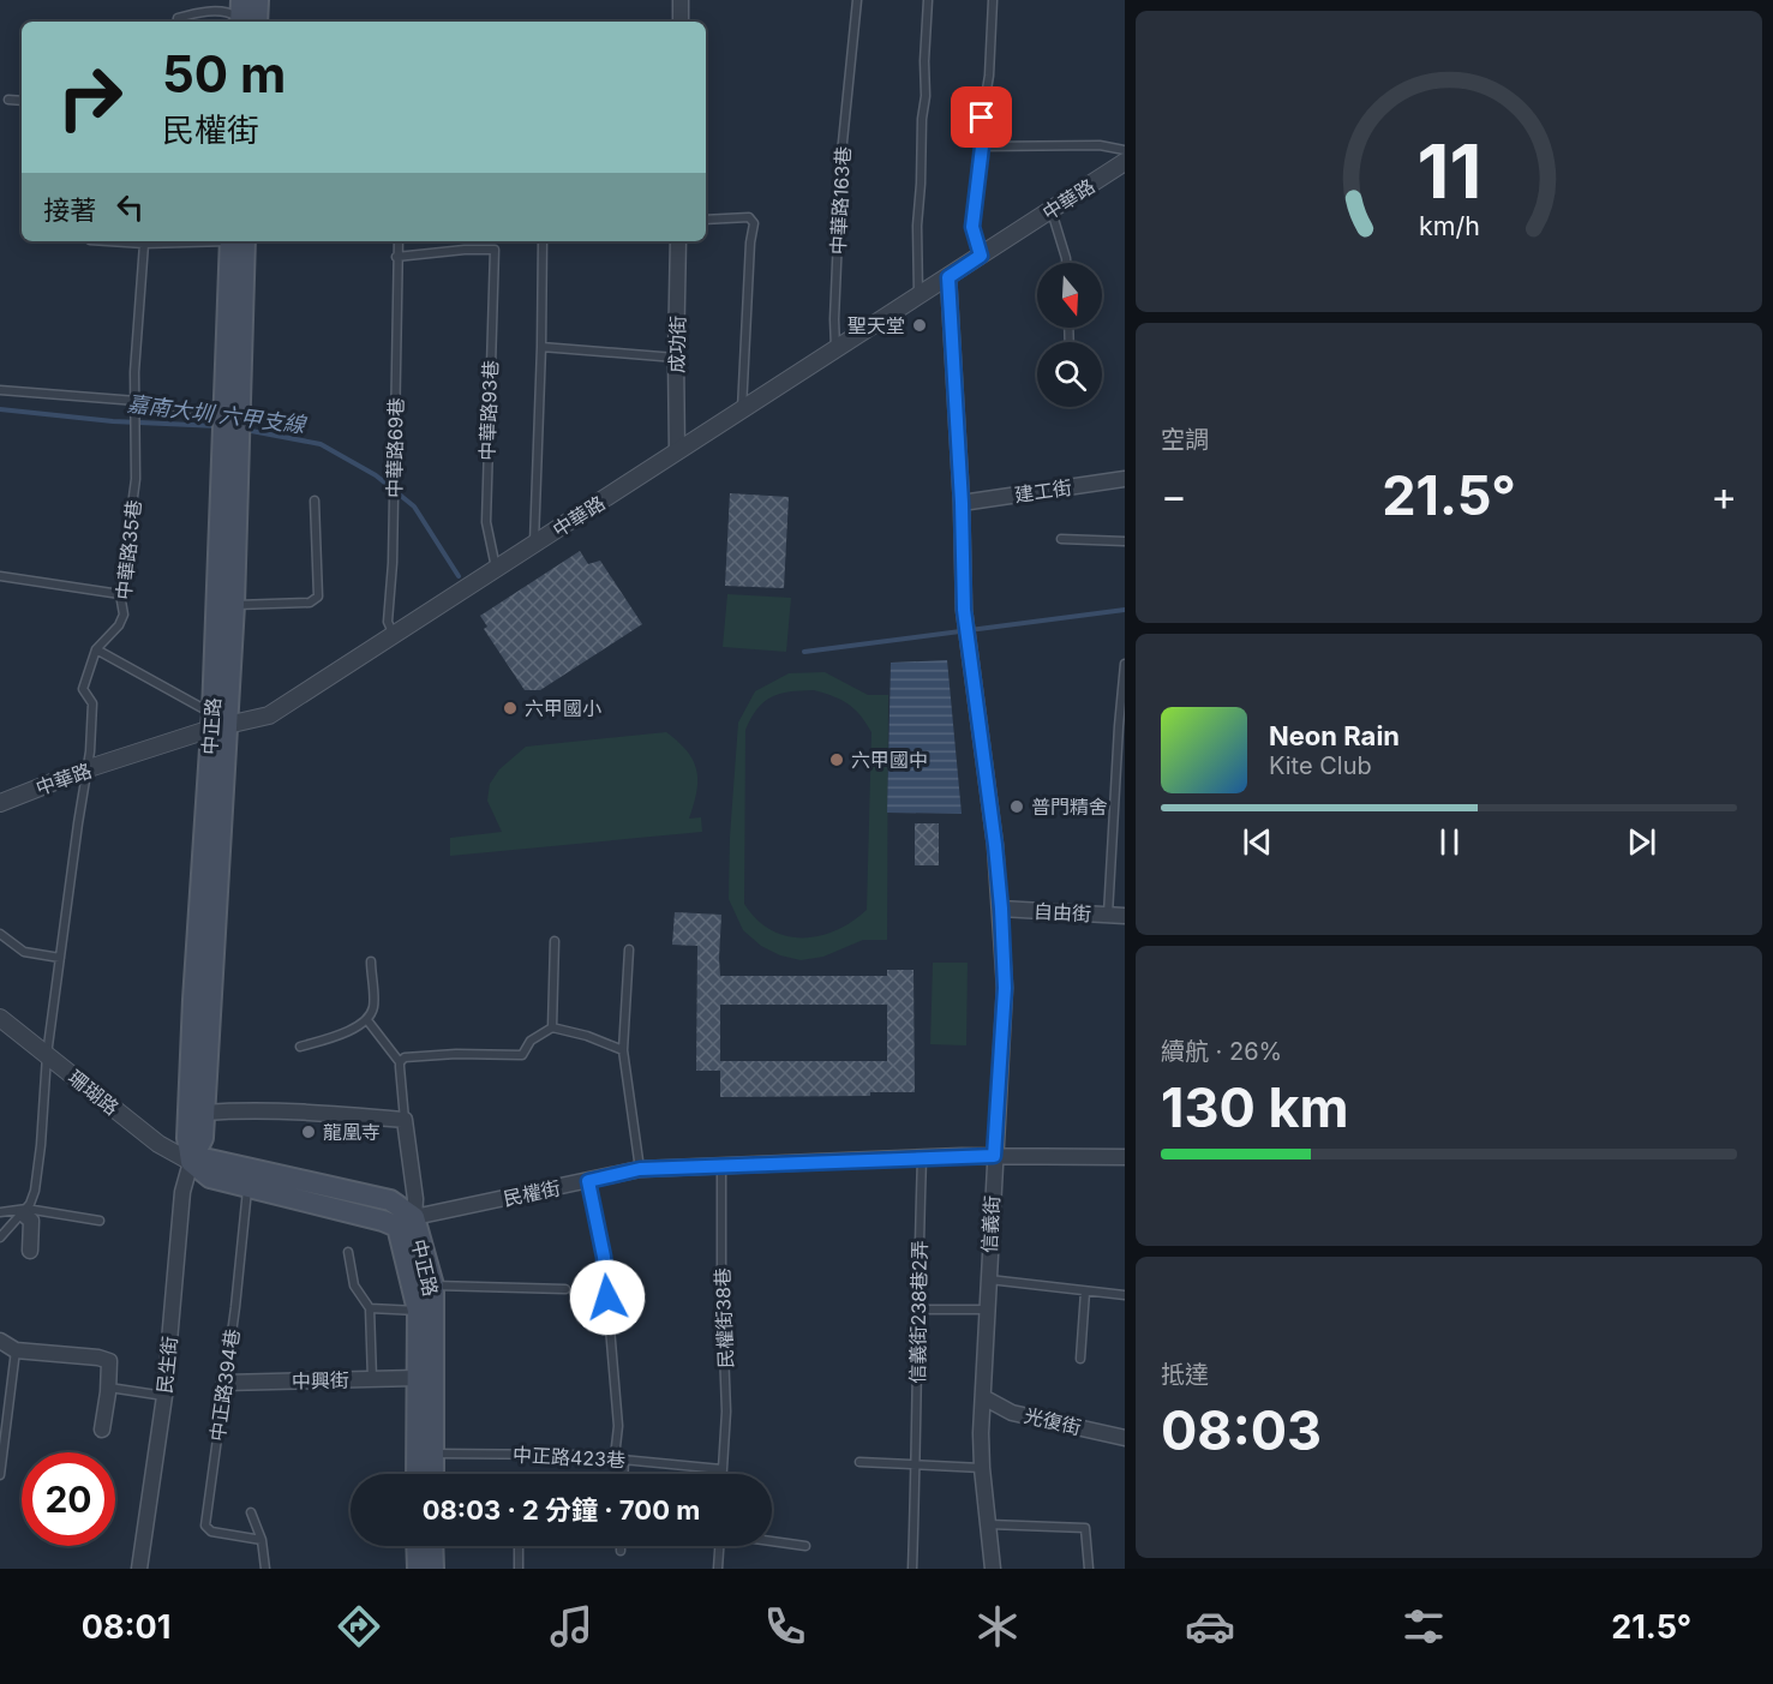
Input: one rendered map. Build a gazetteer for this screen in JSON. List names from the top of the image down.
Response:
{
  "streets": {
    "main road": ["中正路", "民權街"],
    "street": [
      "中華路",
      "成功街",
      "建工街",
      "自由街",
      "珊瑚路",
      "信義街",
      "民生街",
      "中興街",
      "光復街"
    ],
    "lane": [
      "中華路163巷",
      "中華路93巷",
      "中華路69巷",
      "中華路35巷",
      "信義街238巷2弄",
      "民權街38巷",
      "中正路394巷",
      "中正路423巷"
    ]
  },
  "crossings": [
    ["中華路", "中華路163巷"],
    ["中華路", "成功街"],
    ["中華路", "中華路93巷"],
    ["中華路", "中華路69巷"],
    ["中華路", "中華路35巷"],
    ["中華路", "中正路"],
    ["中華路", "信義街"],
    ["中華路93巷", "中華路69巷"],
    ["建工街", "信義街"],
    ["中華路35巷", "珊瑚路"],
    ["中正路", "珊瑚路"],
    ["中正路", "民權街"],
    ["中正路", "民生街"],
    ["中正路", "中興街"],
    ["中正路", "中正路423巷"],
    ["自由街", "信義街"],
    ["珊瑚路", "民權街"],
    ["珊瑚路", "民生街"],
    ["民權街", "信義街"],
    ["民權街", "信義街238巷2弄"],
    ["民權街", "民權街38巷"],
    ["民權街", "民生街"],
    ["民權街", "中正路394巷"],
    ["信義街", "光復街"],
    ["民權街38巷", "中正路423巷"],
    ["中興街", "中正路394巷"]
  ],
  "water": ["嘉南大圳 六甲支線"],
  "places": [
    "聖天堂",
    "六甲國小",
    "六甲國中",
    "普門精舍",
    "龍凰寺"
  ],
  "north": "bottom",
  "page": {
    "turn": ["50 m", "民權街"],
    "then": "接著",
    "tile": [
      "空調",
      ["續航 · 26%", "130 km"],
      ["抵達", "08:03"]
    ],
    "heat": ["−", "21.5°", "+"],
    "song": ["Neon Rain", "Kite Club"],
    "limit": "20",
    "trip": "08:03 · 2 分鐘 · 700 m",
    "tabs": ["08:01", "21.5°"],
    "gauge": ["11", "km/h"]
  }
}
